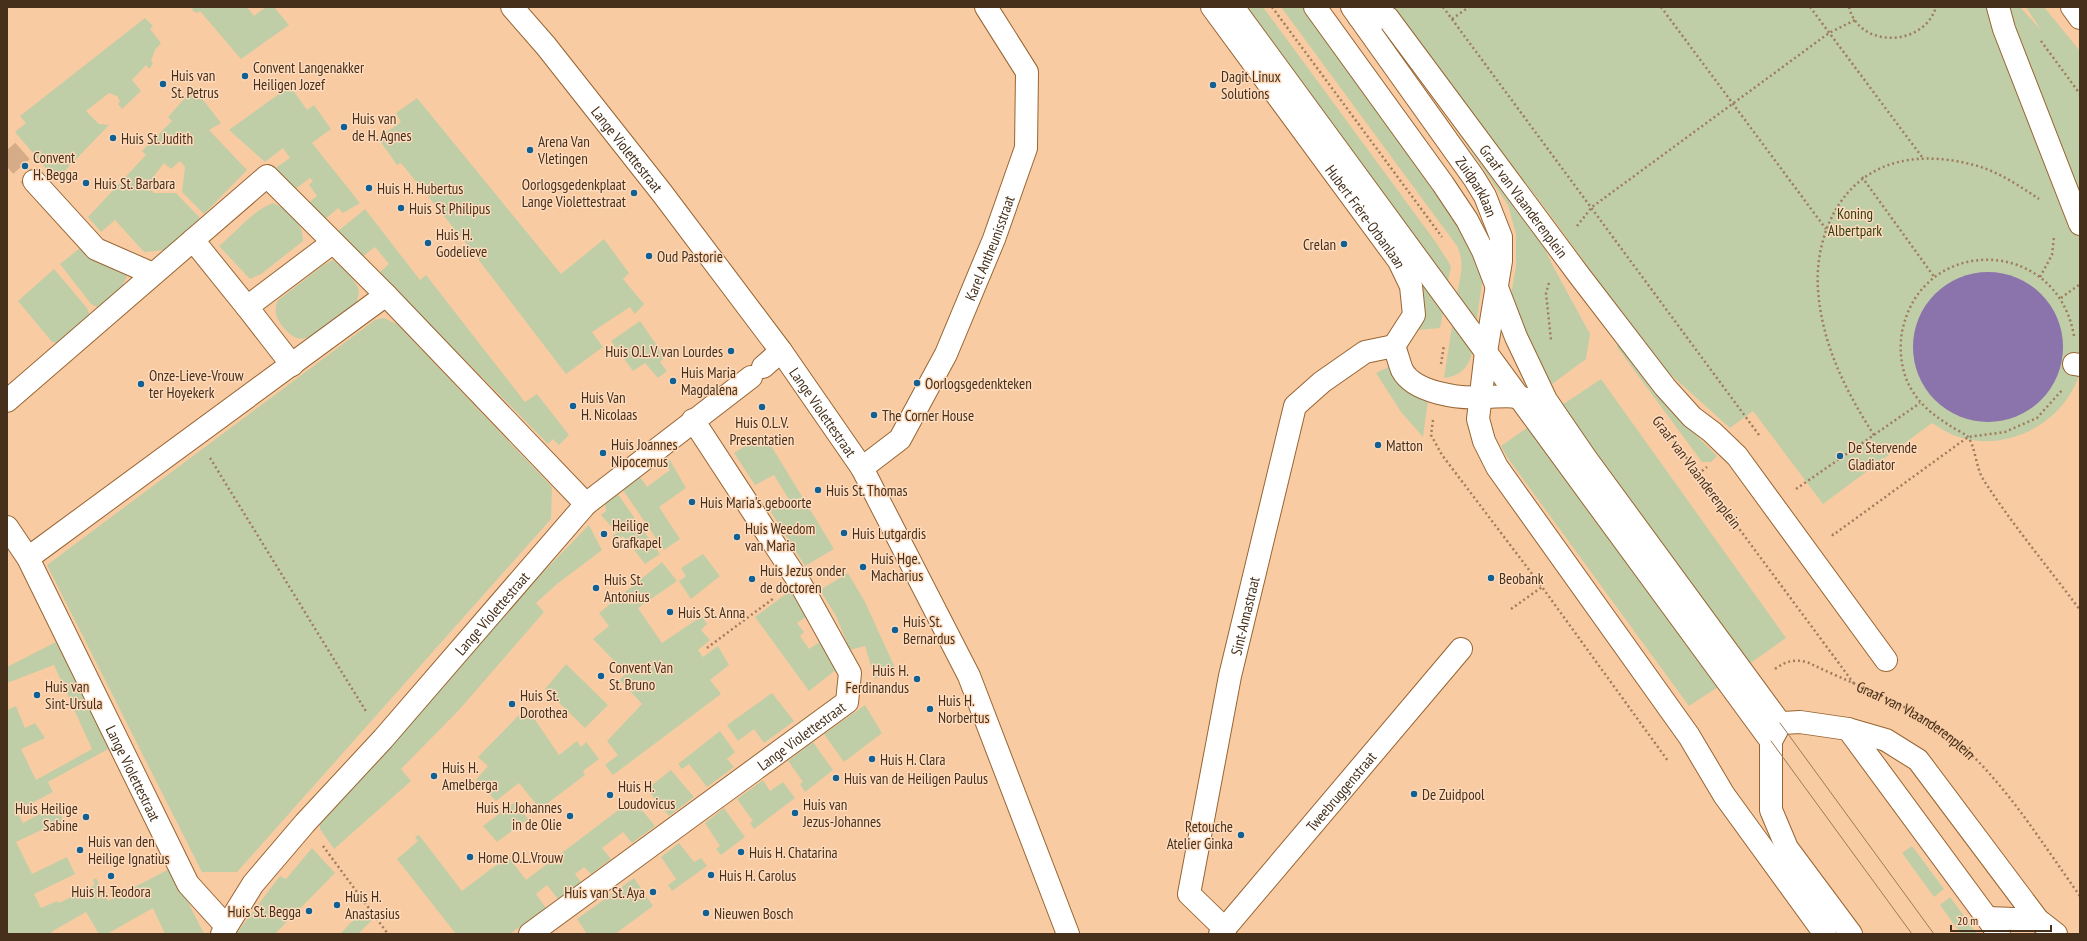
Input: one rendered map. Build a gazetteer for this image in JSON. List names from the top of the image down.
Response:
{
  "streets": {
    "street": [
      "Lange Violettestraat",
      "Zuidparklaan",
      "Graaf van Vlaanderenplein",
      "Hubert Frère-Orbanlaan",
      "Karel Antheunisstraat",
      "Sint-Annastraat",
      "Tweebruggenstraat"
    ]
  },
  "crossings": [
    ["Lange Violettestraat", "Karel Antheunisstraat"],
    ["Zuidparklaan", "Graaf van Vlaanderenplein"],
    ["Hubert Frère-Orbanlaan", "Sint-Annastraat"],
    ["Sint-Annastraat", "Tweebruggenstraat"]
  ],
  "parks": ["Koning Albertpark"],
  "places": [
    "Convent Langenakker Heiligen Jozef",
    "Huis van St. Petrus",
    "Dagit Linux Solutions",
    "Huis van de H. Agnes",
    "Huis St. Judith",
    "Arena Van Vletingen",
    "Convent H. Begga",
    "Huis St. Barbara",
    "Huis H. Hubertus",
    "Oorlogsgedenkplaat Lange Violettestraat",
    "Huis St Philipus",
    "Huis H. Godelieve",
    "Crelan",
    "Oud Pastorie",
    "Huis O.L.V. van Lourdes",
    "Huis Maria Magdalena",
    "Oorlogsgedenkteken",
    "Onze-Lieve-Vrouw ter Hoyekerk",
    "Huis Van H. Nicolaas",
    "Huis O.L.V. Presentatien",
    "The Corner House",
    "Matton",
    "Huis Joannes Nipocemus",
    "De Stervende Gladiator",
    "Huis St. Thomas",
    "Huis Maria's geboorte",
    "Huis Lutgardis",
    "Heilige Grafkapel",
    "Huis Weedom van Maria",
    "Huis Hge. Macharius",
    "Beobank",
    "Huis Jezus onder de doctoren",
    "Huis St. Antonius",
    "Huis St. Anna",
    "Huis St. Bernardus",
    "Convent Van St. Bruno",
    "Huis H. Ferdinandus",
    "Huis van Sint-Ursula",
    "Huis St. Dorothea",
    "Huis H. Norbertus",
    "Huis H. Clara",
    "Huis H. Amelberga",
    "Huis van de Heiligen Paulus",
    "De Zuidpool",
    "Huis H. Loudovicus",
    "Huis van Jezus-Johannes",
    "Huis H. Johannes in de Olie",
    "Huis Heilige Sabine",
    "Retouche Atelier Ginka",
    "Huis van den Heilige Ignatius",
    "Huis H. Chatarina",
    "Home O.L.Vrouw",
    "Huis H. Carolus",
    "Huis H. Teodora",
    "Huis van St. Aya",
    "Huis H. Anastasius",
    "Huis St. Begga",
    "Nieuwen Bosch"
  ],
  "scale_bar": "20 m"
}
